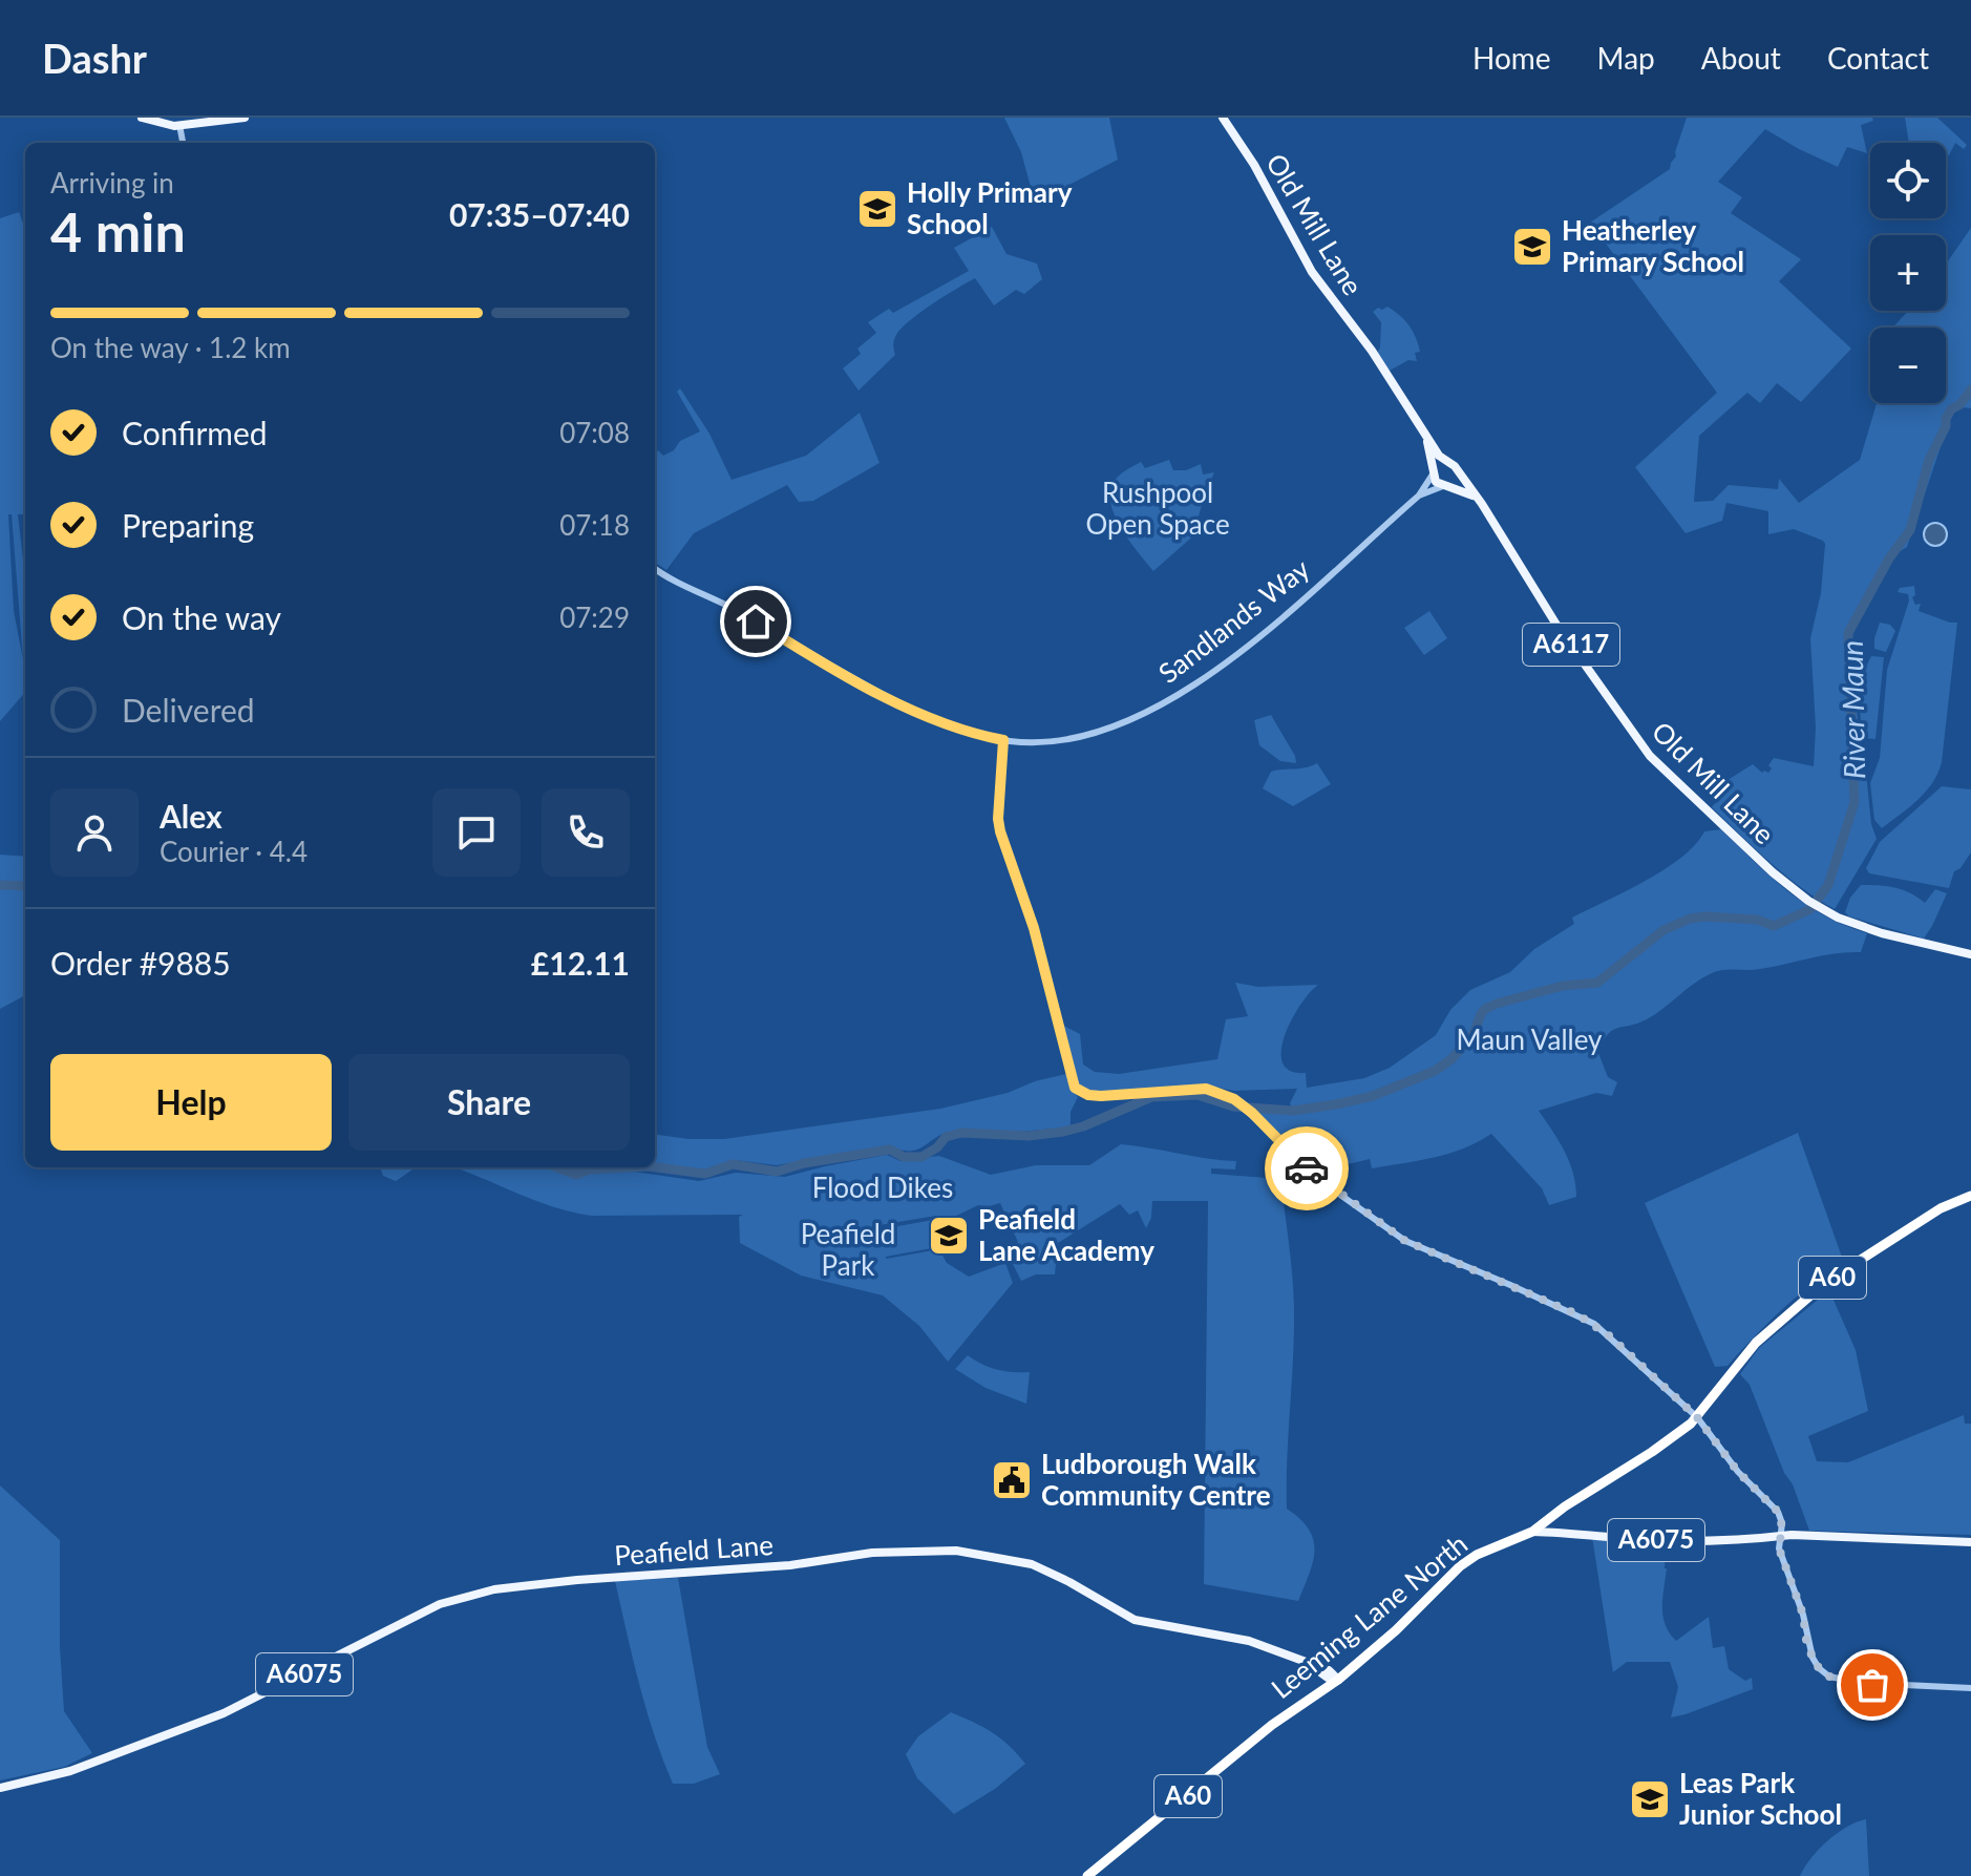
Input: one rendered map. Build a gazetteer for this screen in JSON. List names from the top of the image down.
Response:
{
  "streets": {
    "highway": ["A60", "Leeming Lane North"],
    "main road": [
      "Old Mill Lane",
      "A6117",
      "A6075",
      "Peafield Lane"
    ],
    "street": ["Sandlands Way"]
  },
  "crossings": [
    ["A60", "A6075"],
    ["A60", "Leeming Lane North"],
    ["A6075", "Leeming Lane North"],
    ["Peafield Lane", "Leeming Lane North"]
  ],
  "water": ["River Maun"],
  "parks": [
    "Rushpool Open Space",
    "Maun Valley",
    "Flood Dikes",
    "Peafield Park"
  ],
  "places": {
    "school or university": [
      "Holly Primary School",
      "Heatherley Primary School",
      "Peafield Lane Academy",
      "Leas Park Junior School"
    ],
    "public building": ["Ludborough Walk Community Centre"]
  },
  "page": {
    "header": "Dashr",
    "nav": [
      "Home",
      "Map",
      "About",
      "Contact"
    ],
    "map_buttons": ["+", "−"],
    "heading": ["4 min", "Arriving in", "07:35–07:40"],
    "panel": [
      "Alex",
      "Courier · 4.4",
      "Order #9885",
      "£12.11"
    ],
    "bar": "On the way · 1.2 km",
    "list": [
      ["Confirmed", "07:08"],
      ["Preparing", "07:18"],
      ["On the way", "07:29"],
      "Delivered"
    ],
    "buttons": ["Help", "Share"]
  }
}
